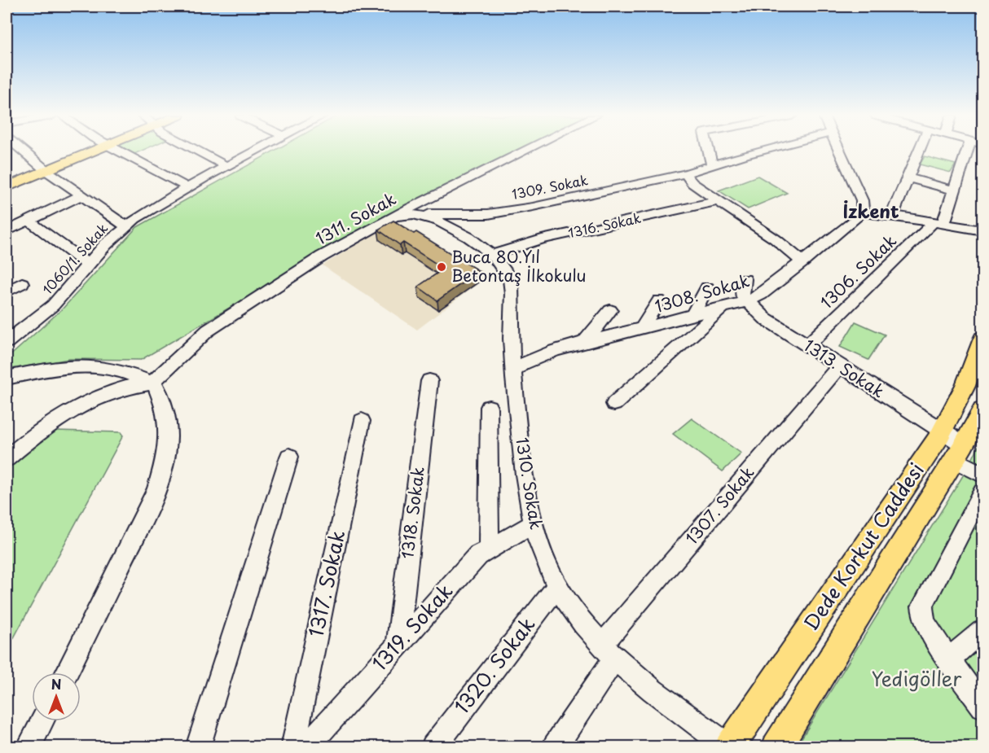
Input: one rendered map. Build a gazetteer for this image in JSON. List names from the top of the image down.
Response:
{
  "streets": {
    "main road": ["Dede Korkut Caddesi"],
    "street": [
      "1309. Sokak",
      "1311. Sokak",
      "1316. Sokak",
      "1060/1. Sokak",
      "1306. Sokak",
      "1308. Sokak",
      "1313. Sokak",
      "1310. Sokak",
      "1307. Sokak",
      "1318. Sokak",
      "1317. Sokak",
      "1319. Sokak",
      "1320. Sokak"
    ]
  },
  "crossings": [
    ["1309. Sokak", "1310. Sokak"],
    ["1311. Sokak", "1310. Sokak"],
    ["1316. Sokak", "1310. Sokak"],
    ["1306. Sokak", "1313. Sokak"],
    ["1308. Sokak", "1313. Sokak"],
    ["1308. Sokak", "1310. Sokak"],
    ["1313. Sokak", "1307. Sokak"],
    ["1313. Sokak", "Dede Korkut Caddesi"],
    ["1310. Sokak", "1307. Sokak"],
    ["1310. Sokak", "Dede Korkut Caddesi"],
    ["1310. Sokak", "1319. Sokak"],
    ["1310. Sokak", "1320. Sokak"],
    ["1318. Sokak", "1319. Sokak"]
  ],
  "districts": ["İzkent"],
  "parks": ["Yedigöller"],
  "places": ["Buca 80.Yıl Betontaş İlkokulu"],
  "north": "top"
}
